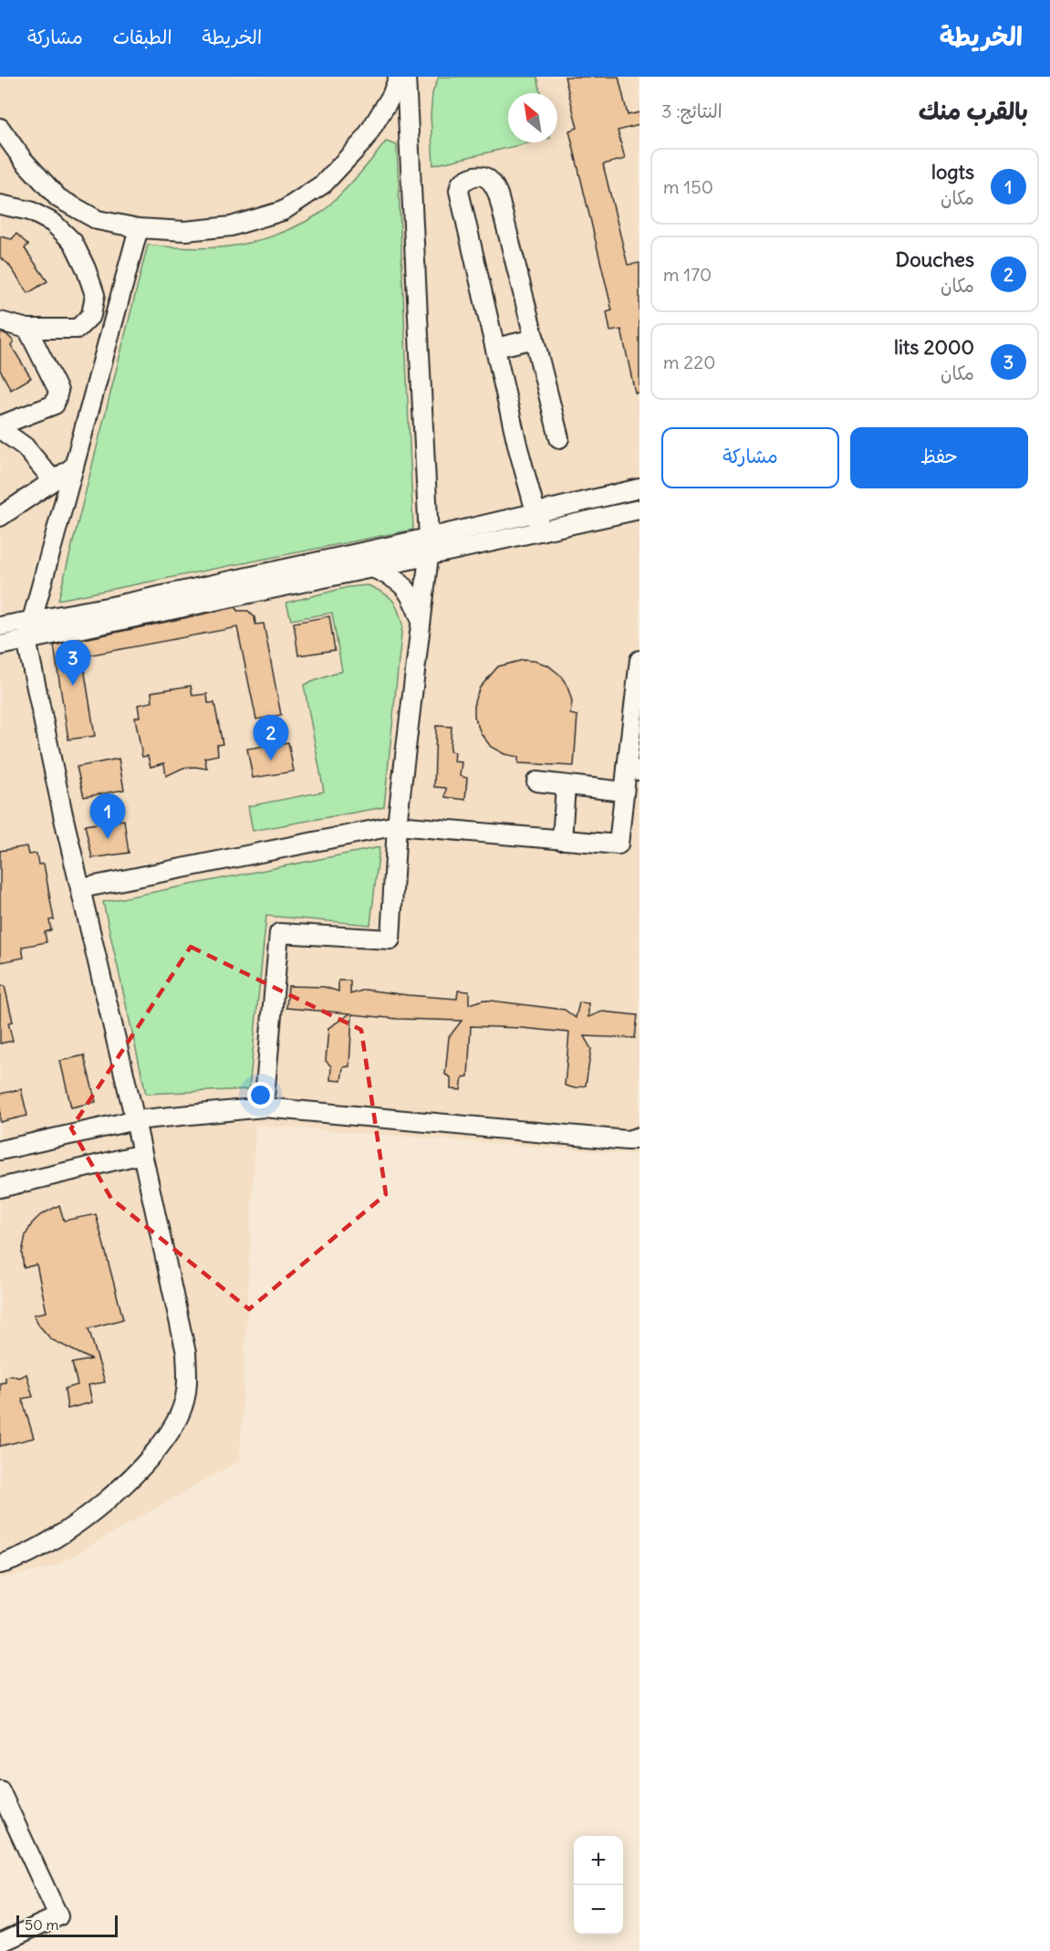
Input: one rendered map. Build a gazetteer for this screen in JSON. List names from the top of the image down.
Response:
{
  "scale_bar": "50 m",
  "north": "top left",
  "page": {
    "header": "الخريطة",
    "nav": ["الخريطة", "الطبقات", "مشاركة"],
    "heading": ["بالقرب منك", "النتائج: 3"],
    "list": [
      {
        "mark": "1",
        "name": "logts",
        "note": "مكان",
        "value": "150 m"
      },
      {
        "mark": "2",
        "name": "Douches",
        "note": "مكان",
        "value": "170 m"
      },
      {
        "mark": "3",
        "name": "2000 lits",
        "note": "مكان",
        "value": "220 m"
      }
    ],
    "buttons": ["حفظ", "مشاركة"],
    "pins": ["3", "2", "1"],
    "map_buttons": ["+", "−"],
    "scale": "50 m"
  }
}
